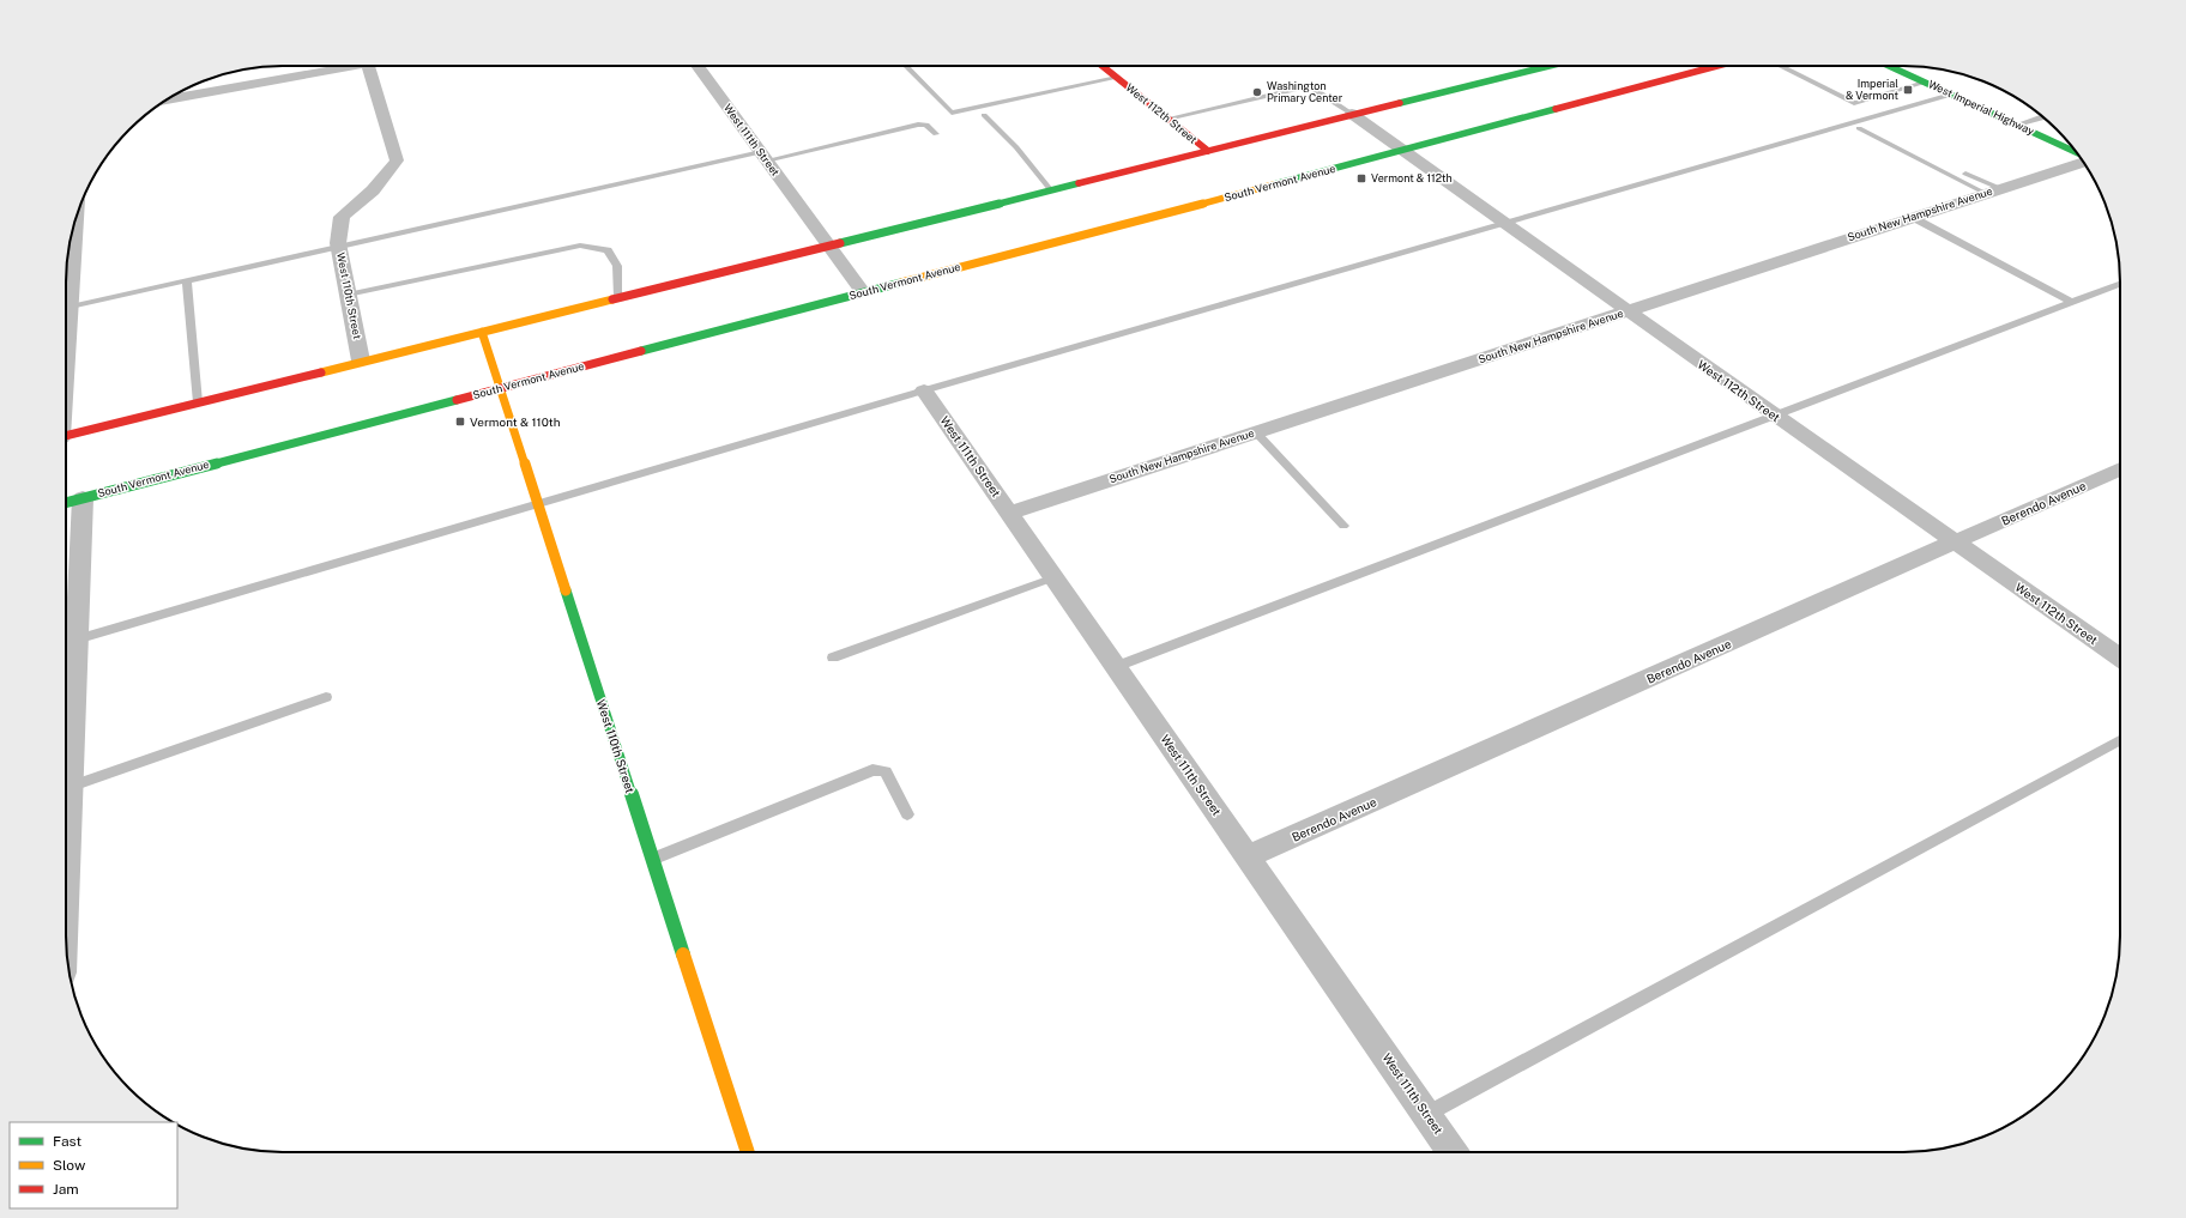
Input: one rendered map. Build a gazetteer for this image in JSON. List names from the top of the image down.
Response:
{
  "streets": {
    "main road": [
      "West Imperial Highway",
      "West 112th Street",
      "South Vermont Avenue",
      "West 110th Street"
    ],
    "street": ["West 111th Street", "South New Hampshire Avenue", "Berendo Avenue"]
  },
  "crossings": [
    ["West 112th Street", "South Vermont Avenue"],
    ["West 112th Street", "South New Hampshire Avenue"],
    ["West 112th Street", "Berendo Avenue"],
    ["West 111th Street", "South Vermont Avenue"],
    ["West 111th Street", "South New Hampshire Avenue"],
    ["West 111th Street", "Berendo Avenue"],
    ["South Vermont Avenue", "West 110th Street"]
  ],
  "places": {
    "transit": ["Imperial & Vermont", "Vermont & 112th", "Vermont & 110th"],
    "other": ["Washington Primary Center"]
  },
  "legend": ["Fast", "Slow", "Jam"]
}
